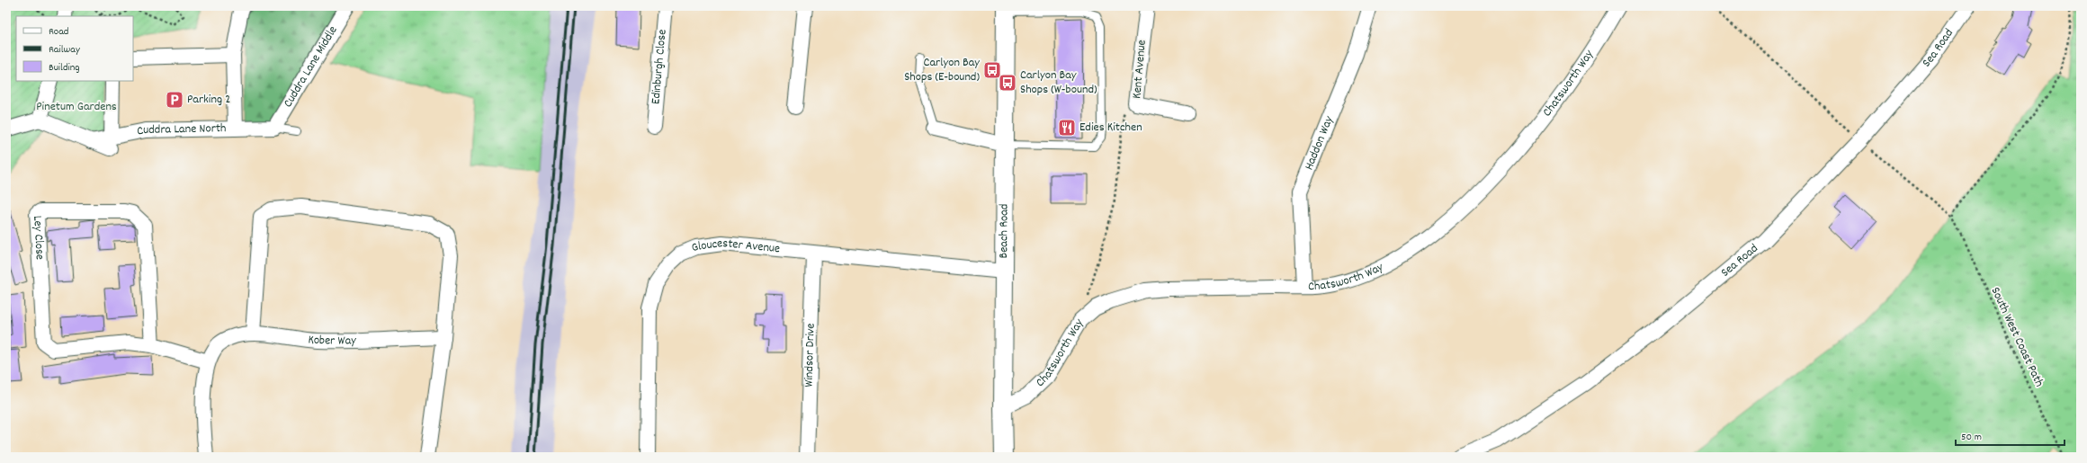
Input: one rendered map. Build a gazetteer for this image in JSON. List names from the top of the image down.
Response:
{
  "streets": {
    "street": [
      "Sea Road",
      "Edinburgh Close",
      "Cuddra Lane Middle",
      "Kent Avenue",
      "Chatsworth Way",
      "Cuddra Lane North",
      "Haddon Way",
      "Beach Road",
      "Ley Close",
      "Gloucester Avenue",
      "Kober Way",
      "Windsor Drive"
    ],
    "path": ["South West Coast Path"]
  },
  "crossings": [
    ["Cuddra Lane Middle", "Cuddra Lane North"],
    ["Chatsworth Way", "Haddon Way"],
    ["Chatsworth Way", "Beach Road"],
    ["Beach Road", "Gloucester Avenue"],
    ["Ley Close", "Kober Way"],
    ["Gloucester Avenue", "Windsor Drive"]
  ],
  "parks": ["Pinetum Gardens"],
  "places": {
    "bus stop": ["Carlyon Bay Shops (E-bound)", "Carlyon Bay Shops (W-bound)"],
    "parking": ["Parking 2"],
    "restaurant": ["Edies Kitchen"]
  },
  "legend": ["Road", "Railway", "Building"],
  "scale_bar": "50 m"
}
